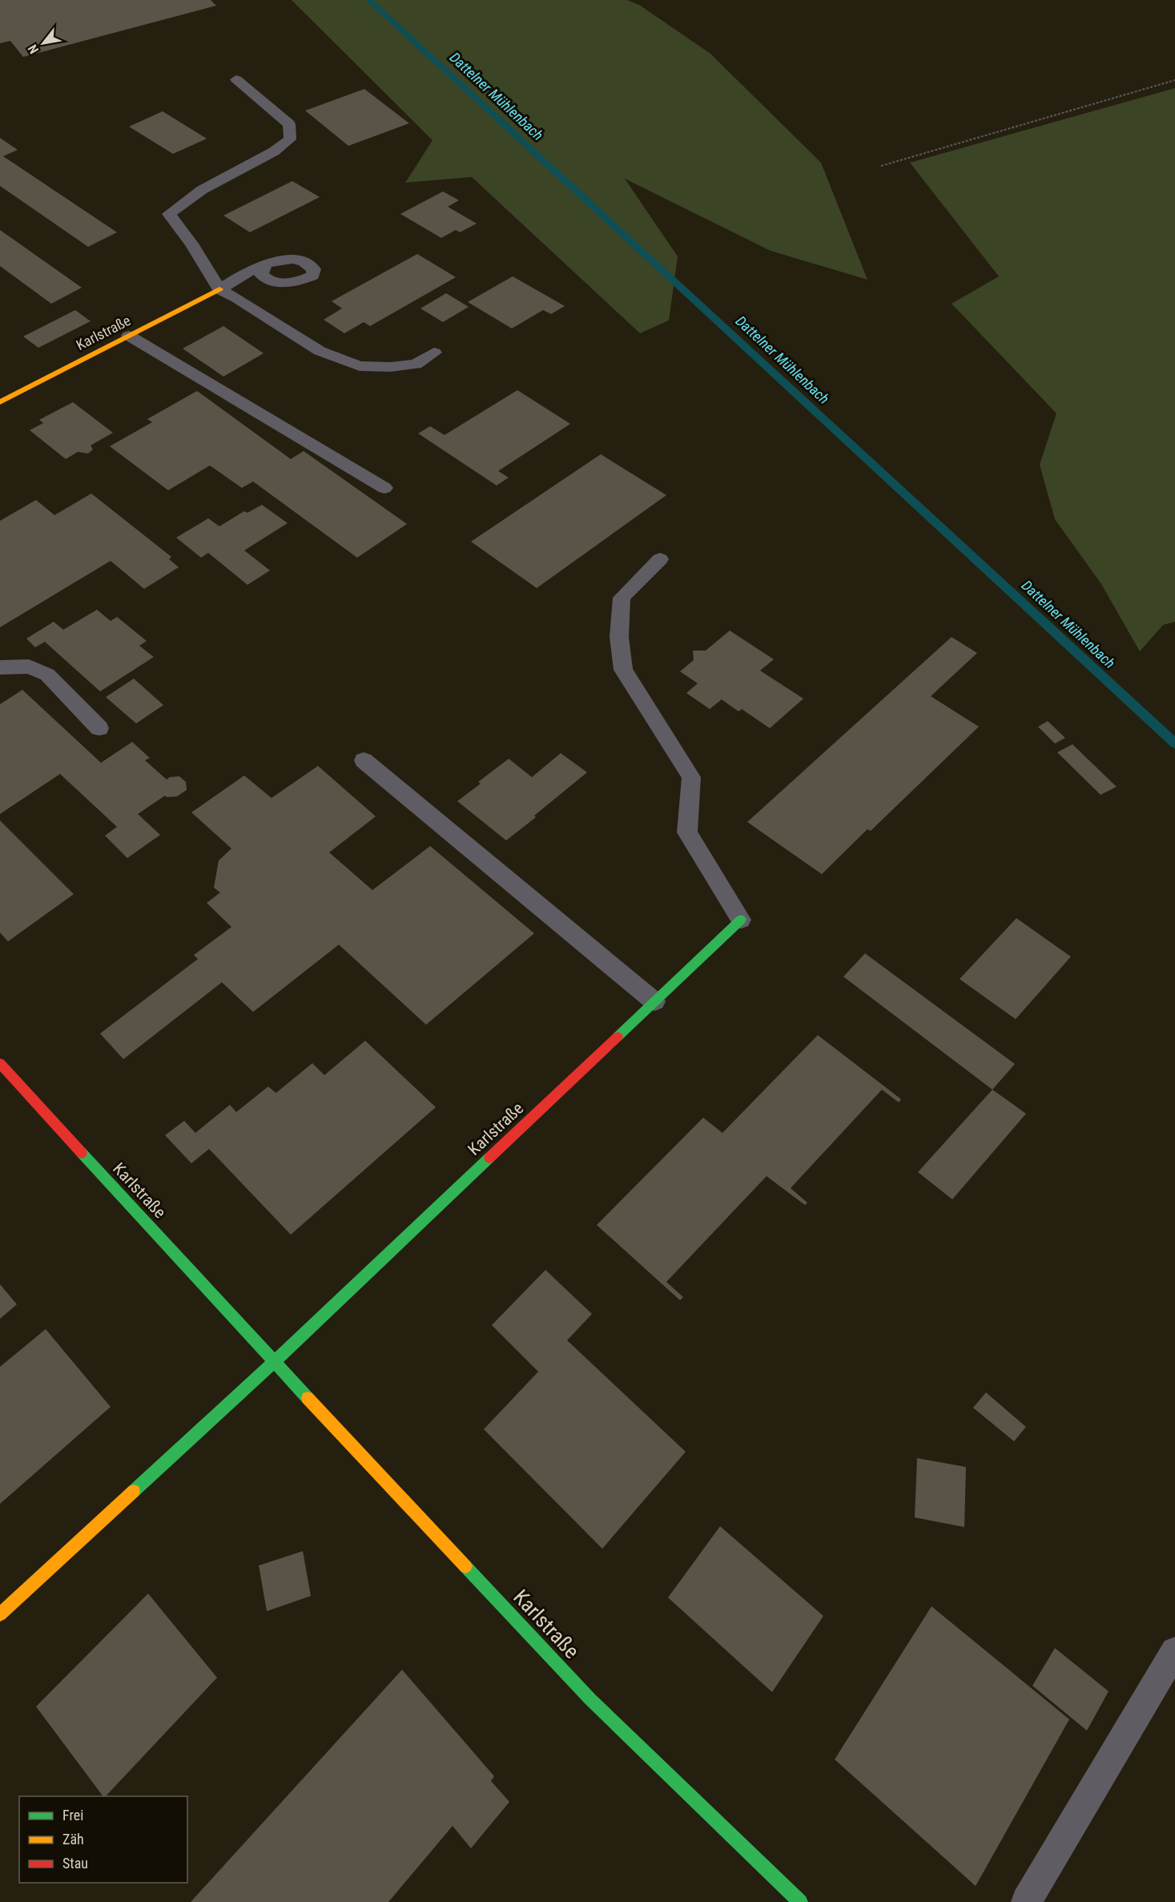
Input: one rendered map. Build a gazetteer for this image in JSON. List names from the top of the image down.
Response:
{
  "streets": {
    "street": ["Karlstraße"]
  },
  "water": ["Dattelner Mühlenbach"],
  "legend": ["Frei", "Zäh", "Stau"],
  "north": "bottom left"
}
